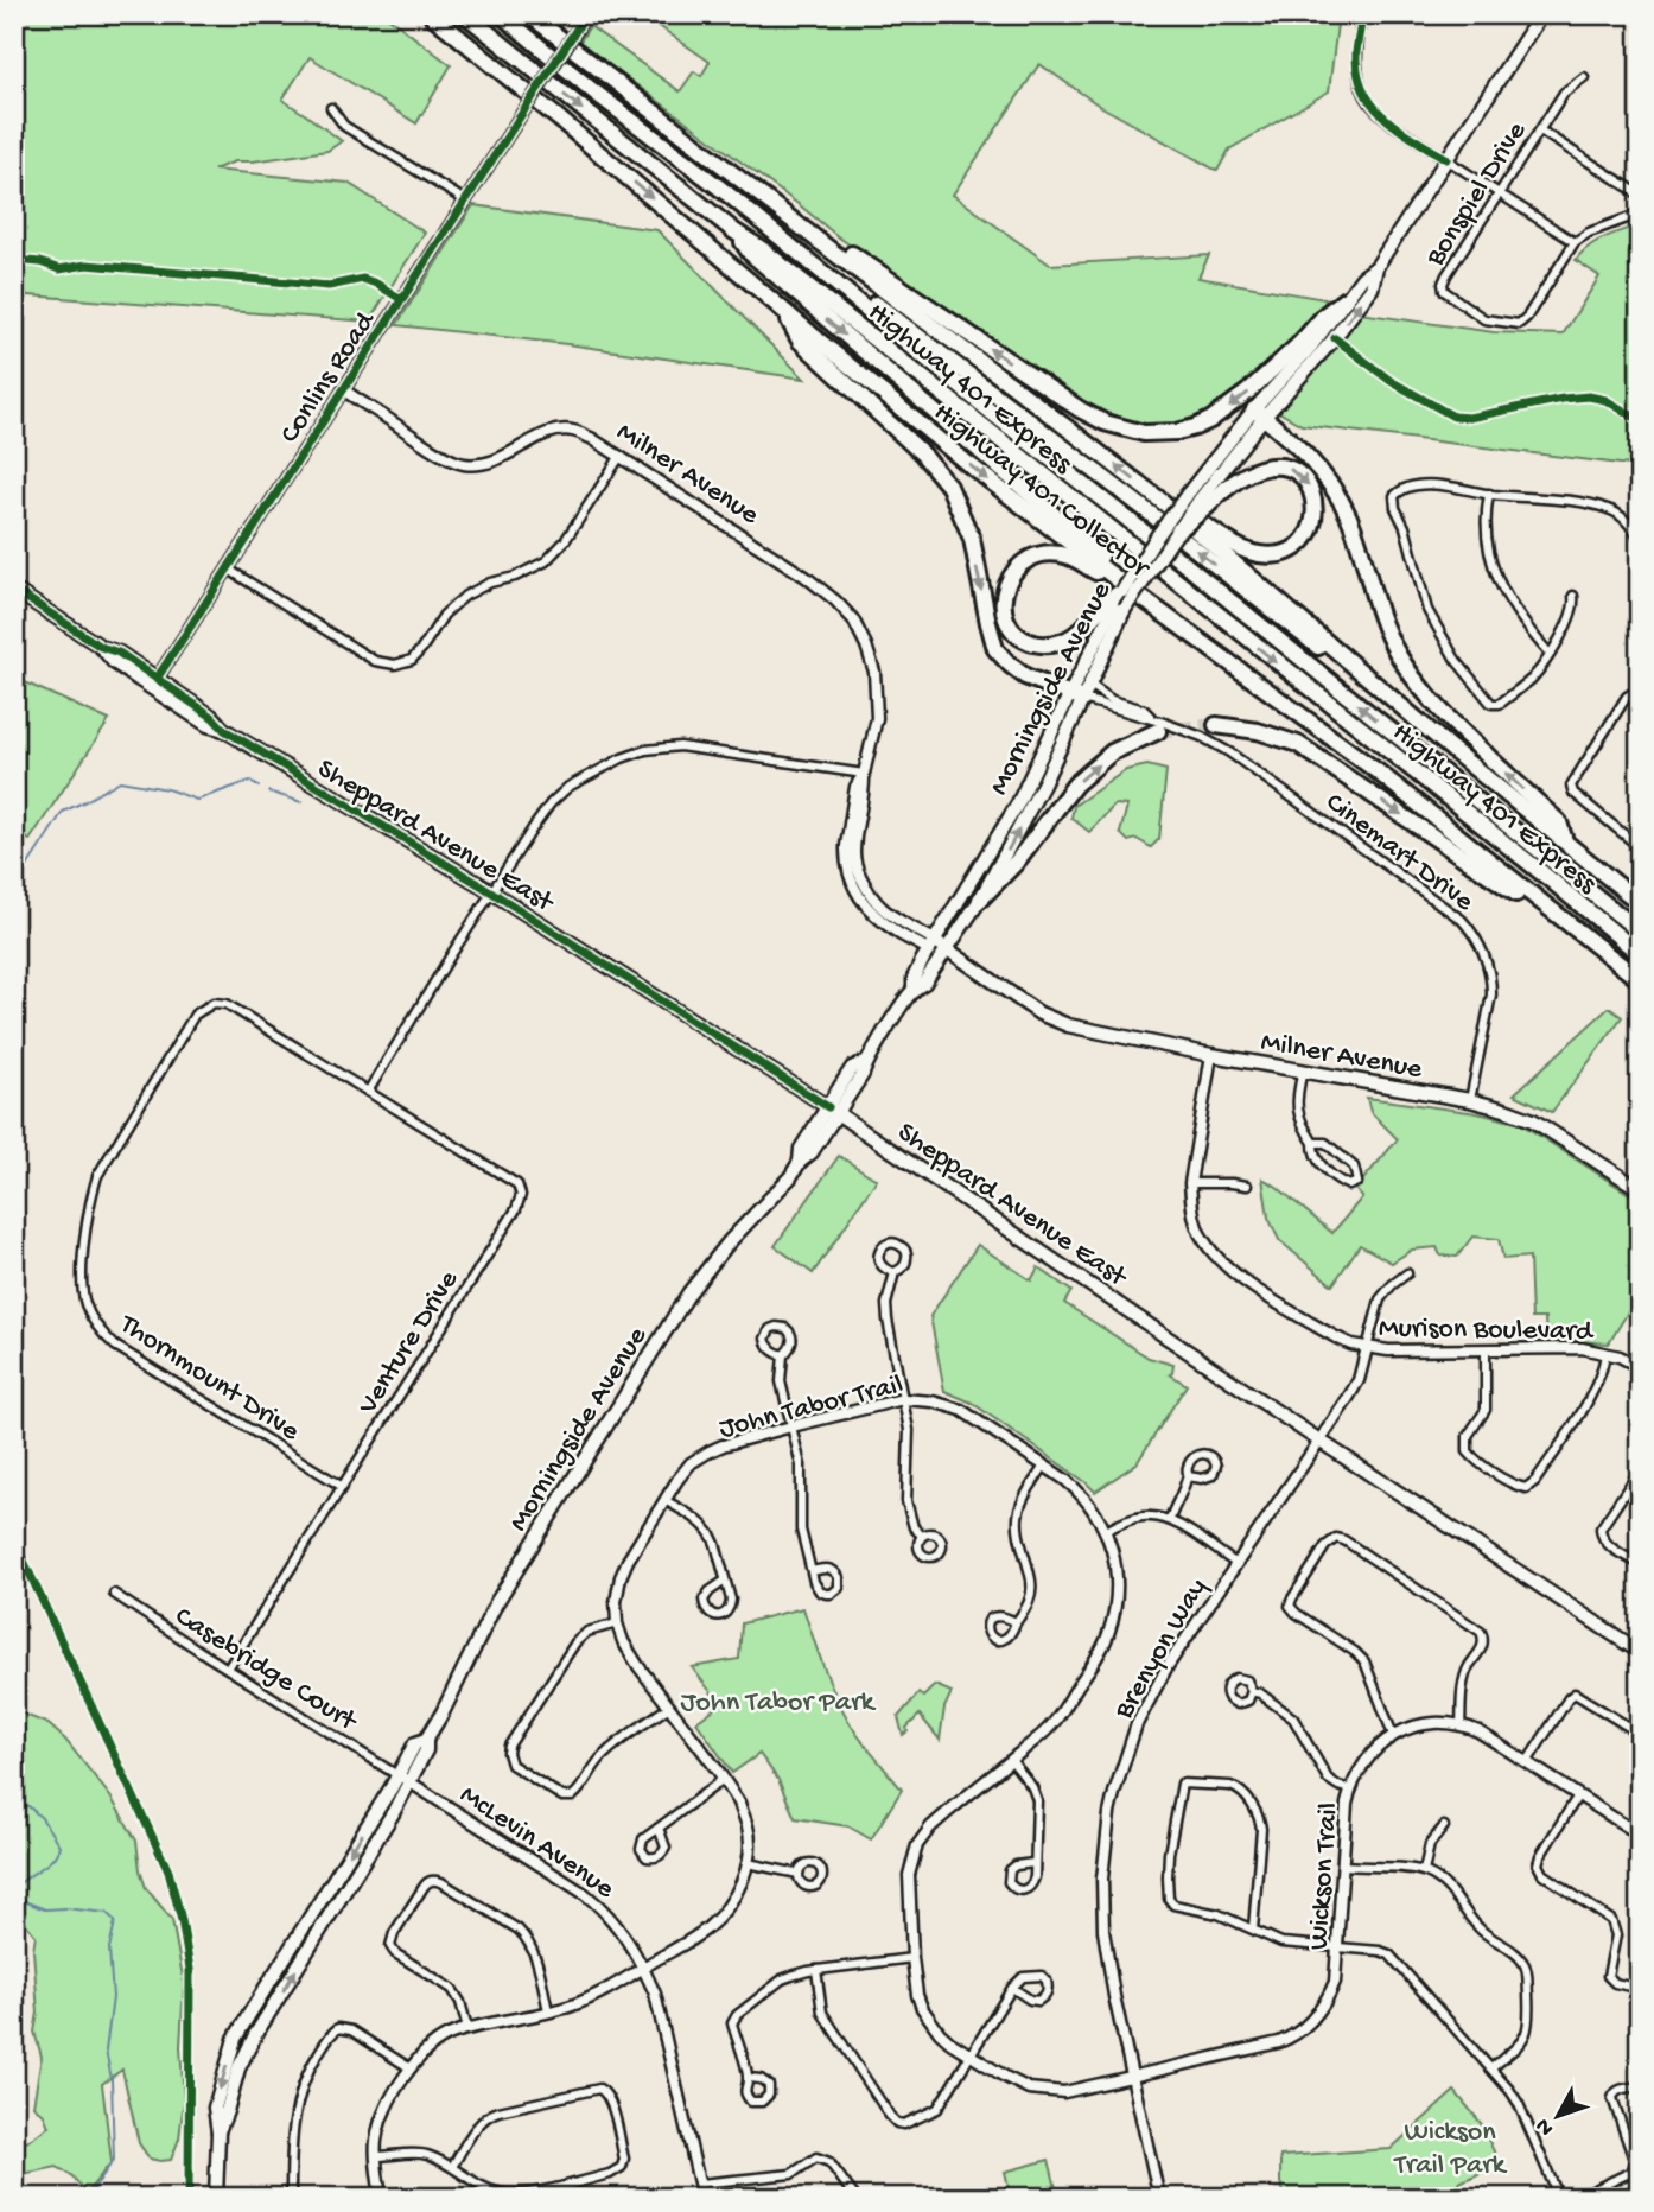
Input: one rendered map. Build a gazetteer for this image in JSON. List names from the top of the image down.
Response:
{
  "streets": {
    "highway": ["Highway 401 Express", "Highway 401 Collector"],
    "main road": ["Milner Avenue", "Morningside Avenue", "Sheppard Avenue East"],
    "street": [
      "Bonspiel Drive",
      "Conlins Road",
      "Cinemart Drive",
      "Murison Boulevard",
      "Venture Drive",
      "Thornmount Drive",
      "John Tabor Trail",
      "Brenyon Way",
      "Casebridge Court",
      "McLevin Avenue",
      "Wickson Trail"
    ]
  },
  "crossings": [
    ["Conlins Road", "Milner Avenue"],
    ["Conlins Road", "Sheppard Avenue East"],
    ["Milner Avenue", "Morningside Avenue"],
    ["Milner Avenue", "Cinemart Drive"],
    ["Milner Avenue", "Murison Boulevard"],
    ["Highway 401 Collector", "Morningside Avenue"],
    ["Morningside Avenue", "Sheppard Avenue East"],
    ["Morningside Avenue", "Cinemart Drive"],
    ["Morningside Avenue", "Casebridge Court"],
    ["Morningside Avenue", "McLevin Avenue"],
    ["Sheppard Avenue East", "Brenyon Way"],
    ["Murison Boulevard", "Brenyon Way"],
    ["Venture Drive", "Thornmount Drive"],
    ["Venture Drive", "Casebridge Court"],
    ["John Tabor Trail", "Brenyon Way"],
    ["John Tabor Trail", "Wickson Trail"],
    ["Brenyon Way", "Wickson Trail"],
    ["Casebridge Court", "McLevin Avenue"]
  ],
  "parks": ["John Tabor Park", "Wickson Trail Park"],
  "north": "bottom left"
}
